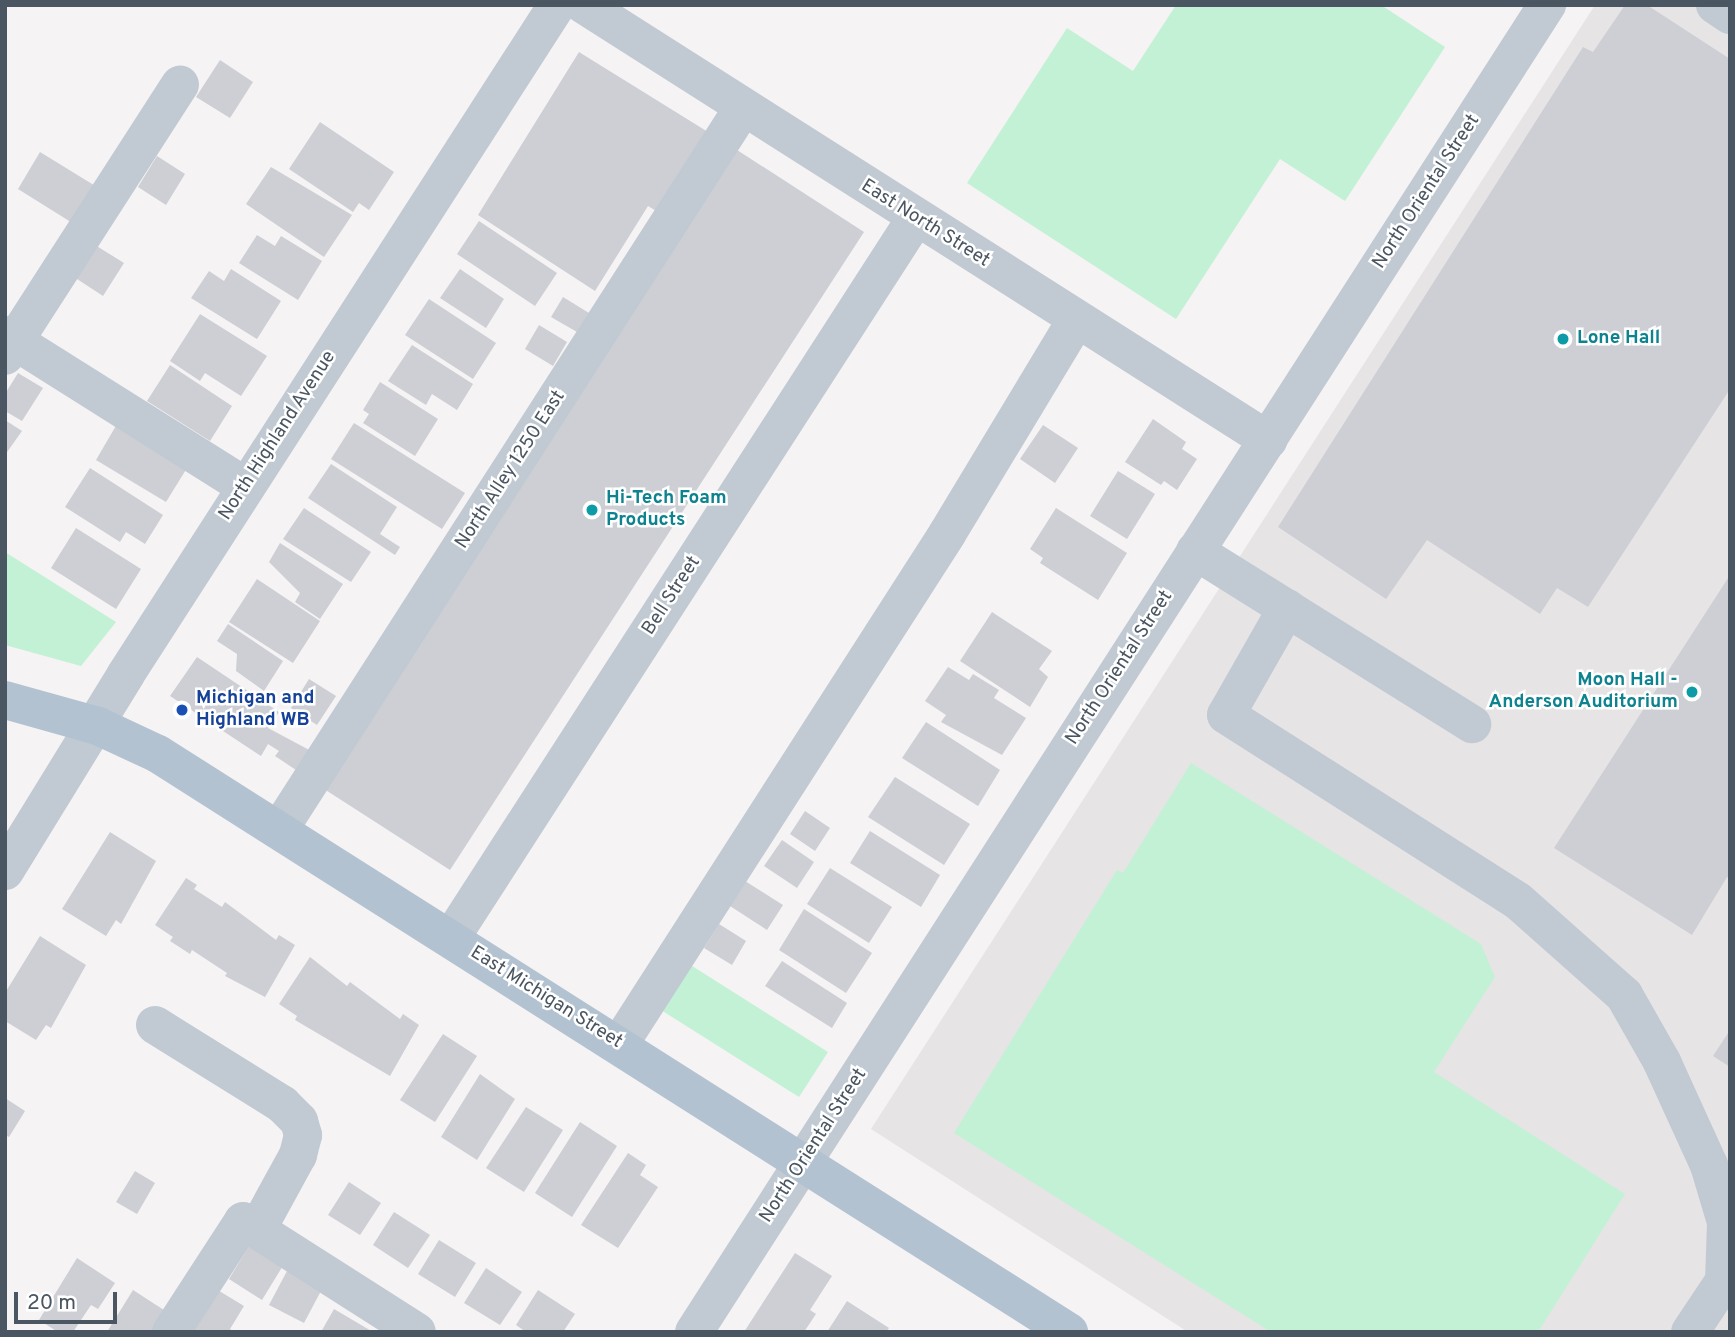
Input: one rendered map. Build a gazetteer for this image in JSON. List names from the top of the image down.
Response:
{
  "streets": {
    "main road": ["East Michigan Street"],
    "street": [
      "North Oriental Street",
      "East North Street",
      "North Highland Avenue",
      "North Alley 1250 East",
      "Bell Street"
    ]
  },
  "crossings": [
    ["North Oriental Street", "East North Street"],
    ["North Oriental Street", "East Michigan Street"],
    ["East North Street", "North Alley 1250 East"],
    ["East North Street", "Bell Street"],
    ["North Highland Avenue", "East Michigan Street"],
    ["North Alley 1250 East", "East Michigan Street"],
    ["Bell Street", "East Michigan Street"]
  ],
  "places": [
    "Lone Hall",
    "Hi-Tech Foam Products",
    "Moon Hall - Anderson Auditorium",
    "Michigan and Highland WB"
  ],
  "scale_bar": "20 m"
}
